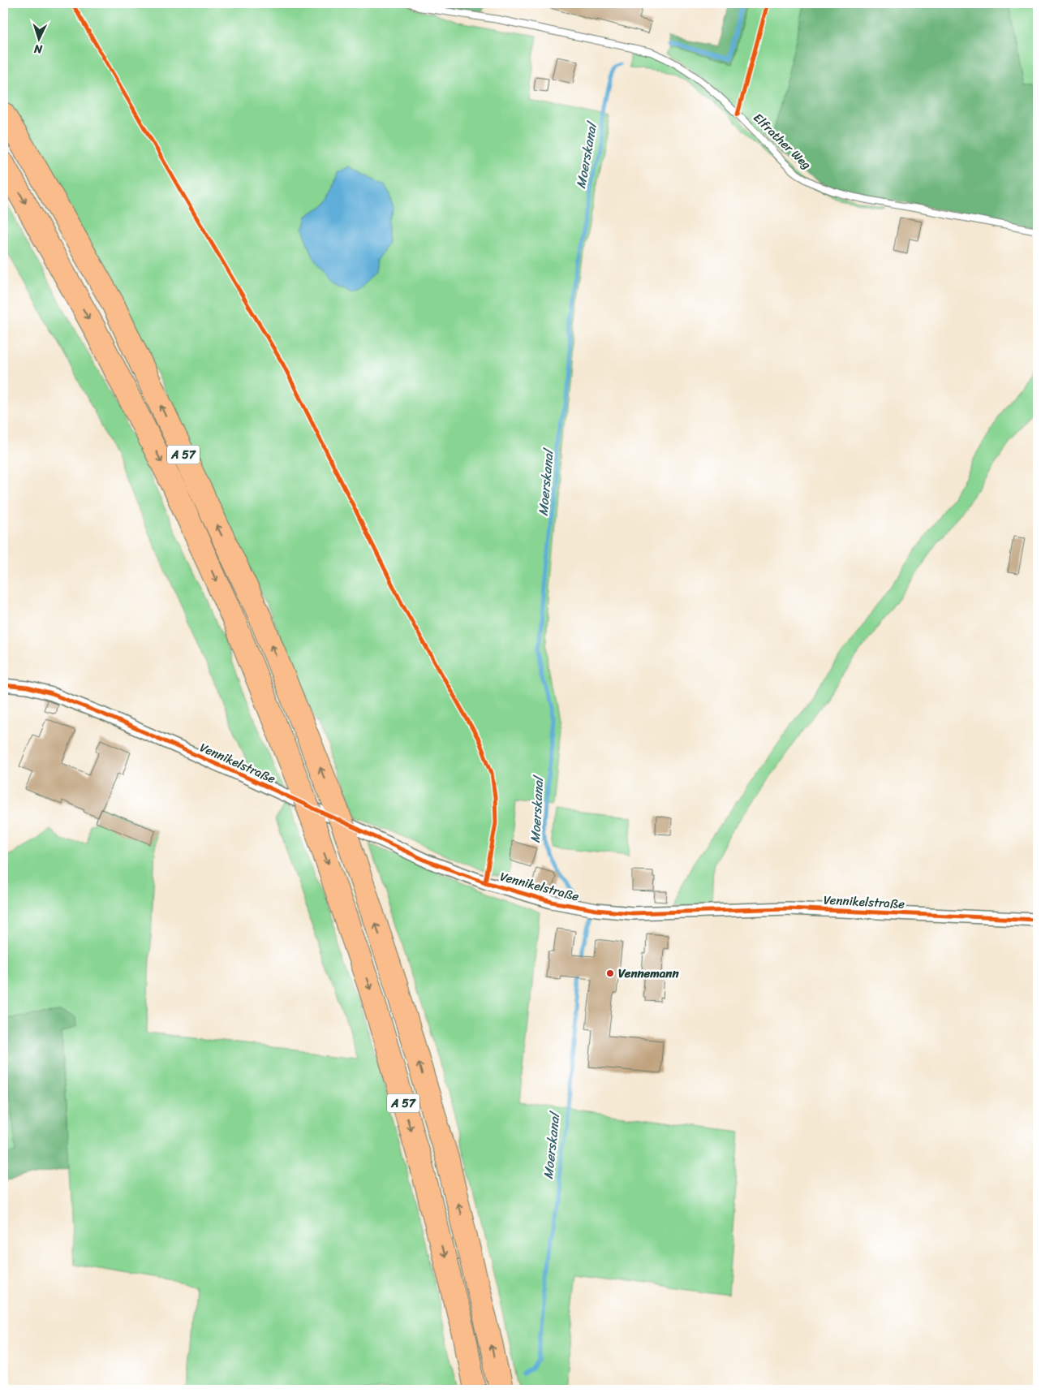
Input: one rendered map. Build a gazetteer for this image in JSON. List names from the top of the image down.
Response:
{
  "streets": {
    "highway": ["A 57"],
    "street": ["Vennikelstraße"],
    "lane": ["Elfrather Weg"]
  },
  "water": ["Moerskanal"],
  "places": ["Vennemann"],
  "north": "bottom"
}
